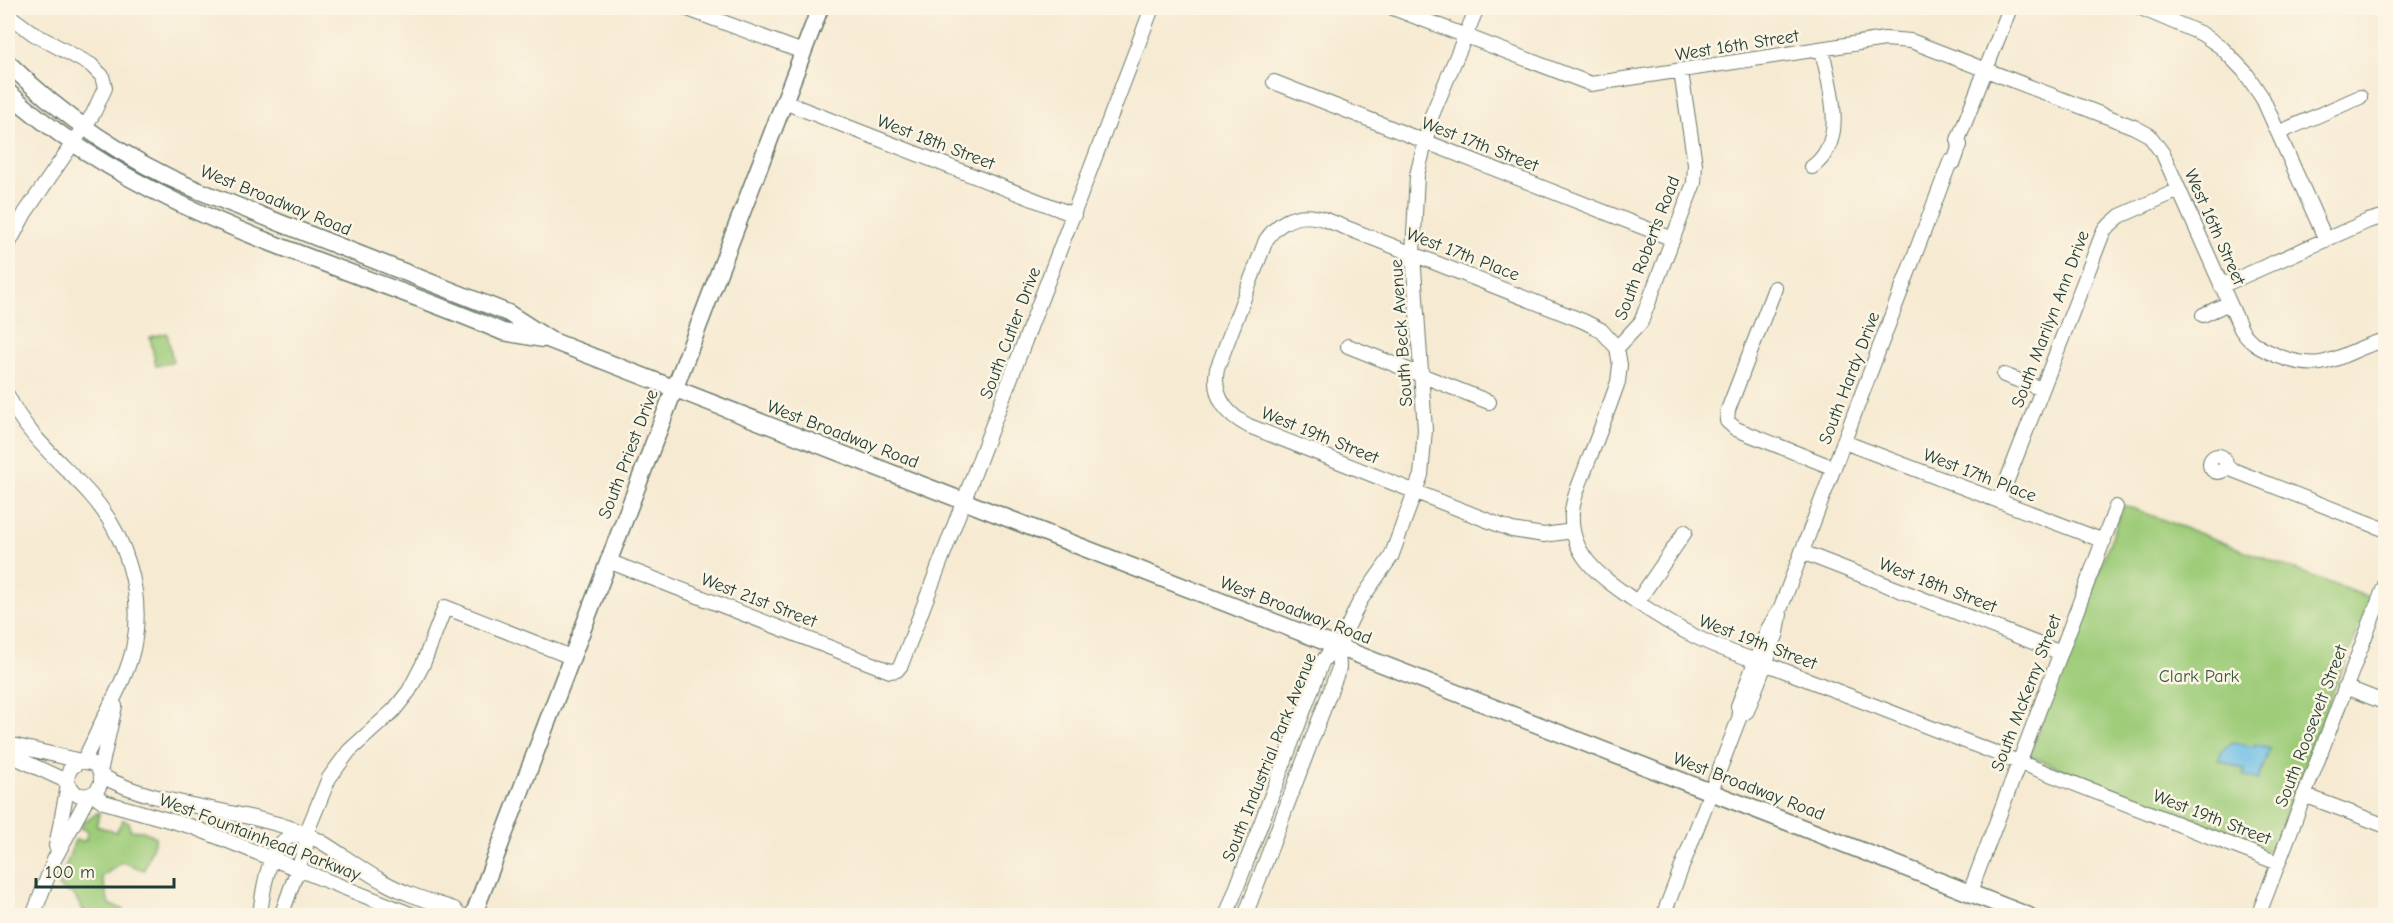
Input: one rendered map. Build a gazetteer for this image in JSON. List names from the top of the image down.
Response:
{
  "streets": {
    "main road": ["West Broadway Road", "South Priest Drive"],
    "street": [
      "West 16th Street",
      "West 18th Street",
      "West 17th Street",
      "South Roberts Road",
      "West 17th Place",
      "South Marilyn Ann Drive",
      "South Cutler Drive",
      "South Beck Avenue",
      "South Hardy Drive",
      "West 19th Street",
      "West 21st Street",
      "South McKemy Street",
      "South Roosevelt Street",
      "South Industrial Park Avenue",
      "West Fountainhead Parkway"
    ]
  },
  "crossings": [
    ["West 16th Street", "South Roberts Road"],
    ["West 16th Street", "South Marilyn Ann Drive"],
    ["West 16th Street", "South Beck Avenue"],
    ["West 16th Street", "South Hardy Drive"],
    ["West 18th Street", "South Cutler Drive"],
    ["West 18th Street", "South Hardy Drive"],
    ["West 18th Street", "South Priest Drive"],
    ["West 18th Street", "South McKemy Street"],
    ["West 17th Street", "South Roberts Road"],
    ["West 17th Street", "South Beck Avenue"],
    ["West Broadway Road", "South Cutler Drive"],
    ["West Broadway Road", "South Beck Avenue"],
    ["West Broadway Road", "South Hardy Drive"],
    ["West Broadway Road", "South Priest Drive"],
    ["West Broadway Road", "South McKemy Street"],
    ["West Broadway Road", "South Industrial Park Avenue"],
    ["South Roberts Road", "West 17th Place"],
    ["West 17th Place", "South Marilyn Ann Drive"],
    ["West 17th Place", "South Beck Avenue"],
    ["West 17th Place", "South Hardy Drive"],
    ["West 17th Place", "West 19th Street"],
    ["West 17th Place", "South McKemy Street"],
    ["South Cutler Drive", "West 21st Street"],
    ["South Beck Avenue", "West 19th Street"],
    ["South Beck Avenue", "South Industrial Park Avenue"],
    ["South Hardy Drive", "West 19th Street"],
    ["West 19th Street", "South McKemy Street"],
    ["West 19th Street", "South Roosevelt Street"],
    ["South Priest Drive", "West 21st Street"]
  ],
  "parks": ["Clark Park"],
  "scale_bar": "100 m"
}
